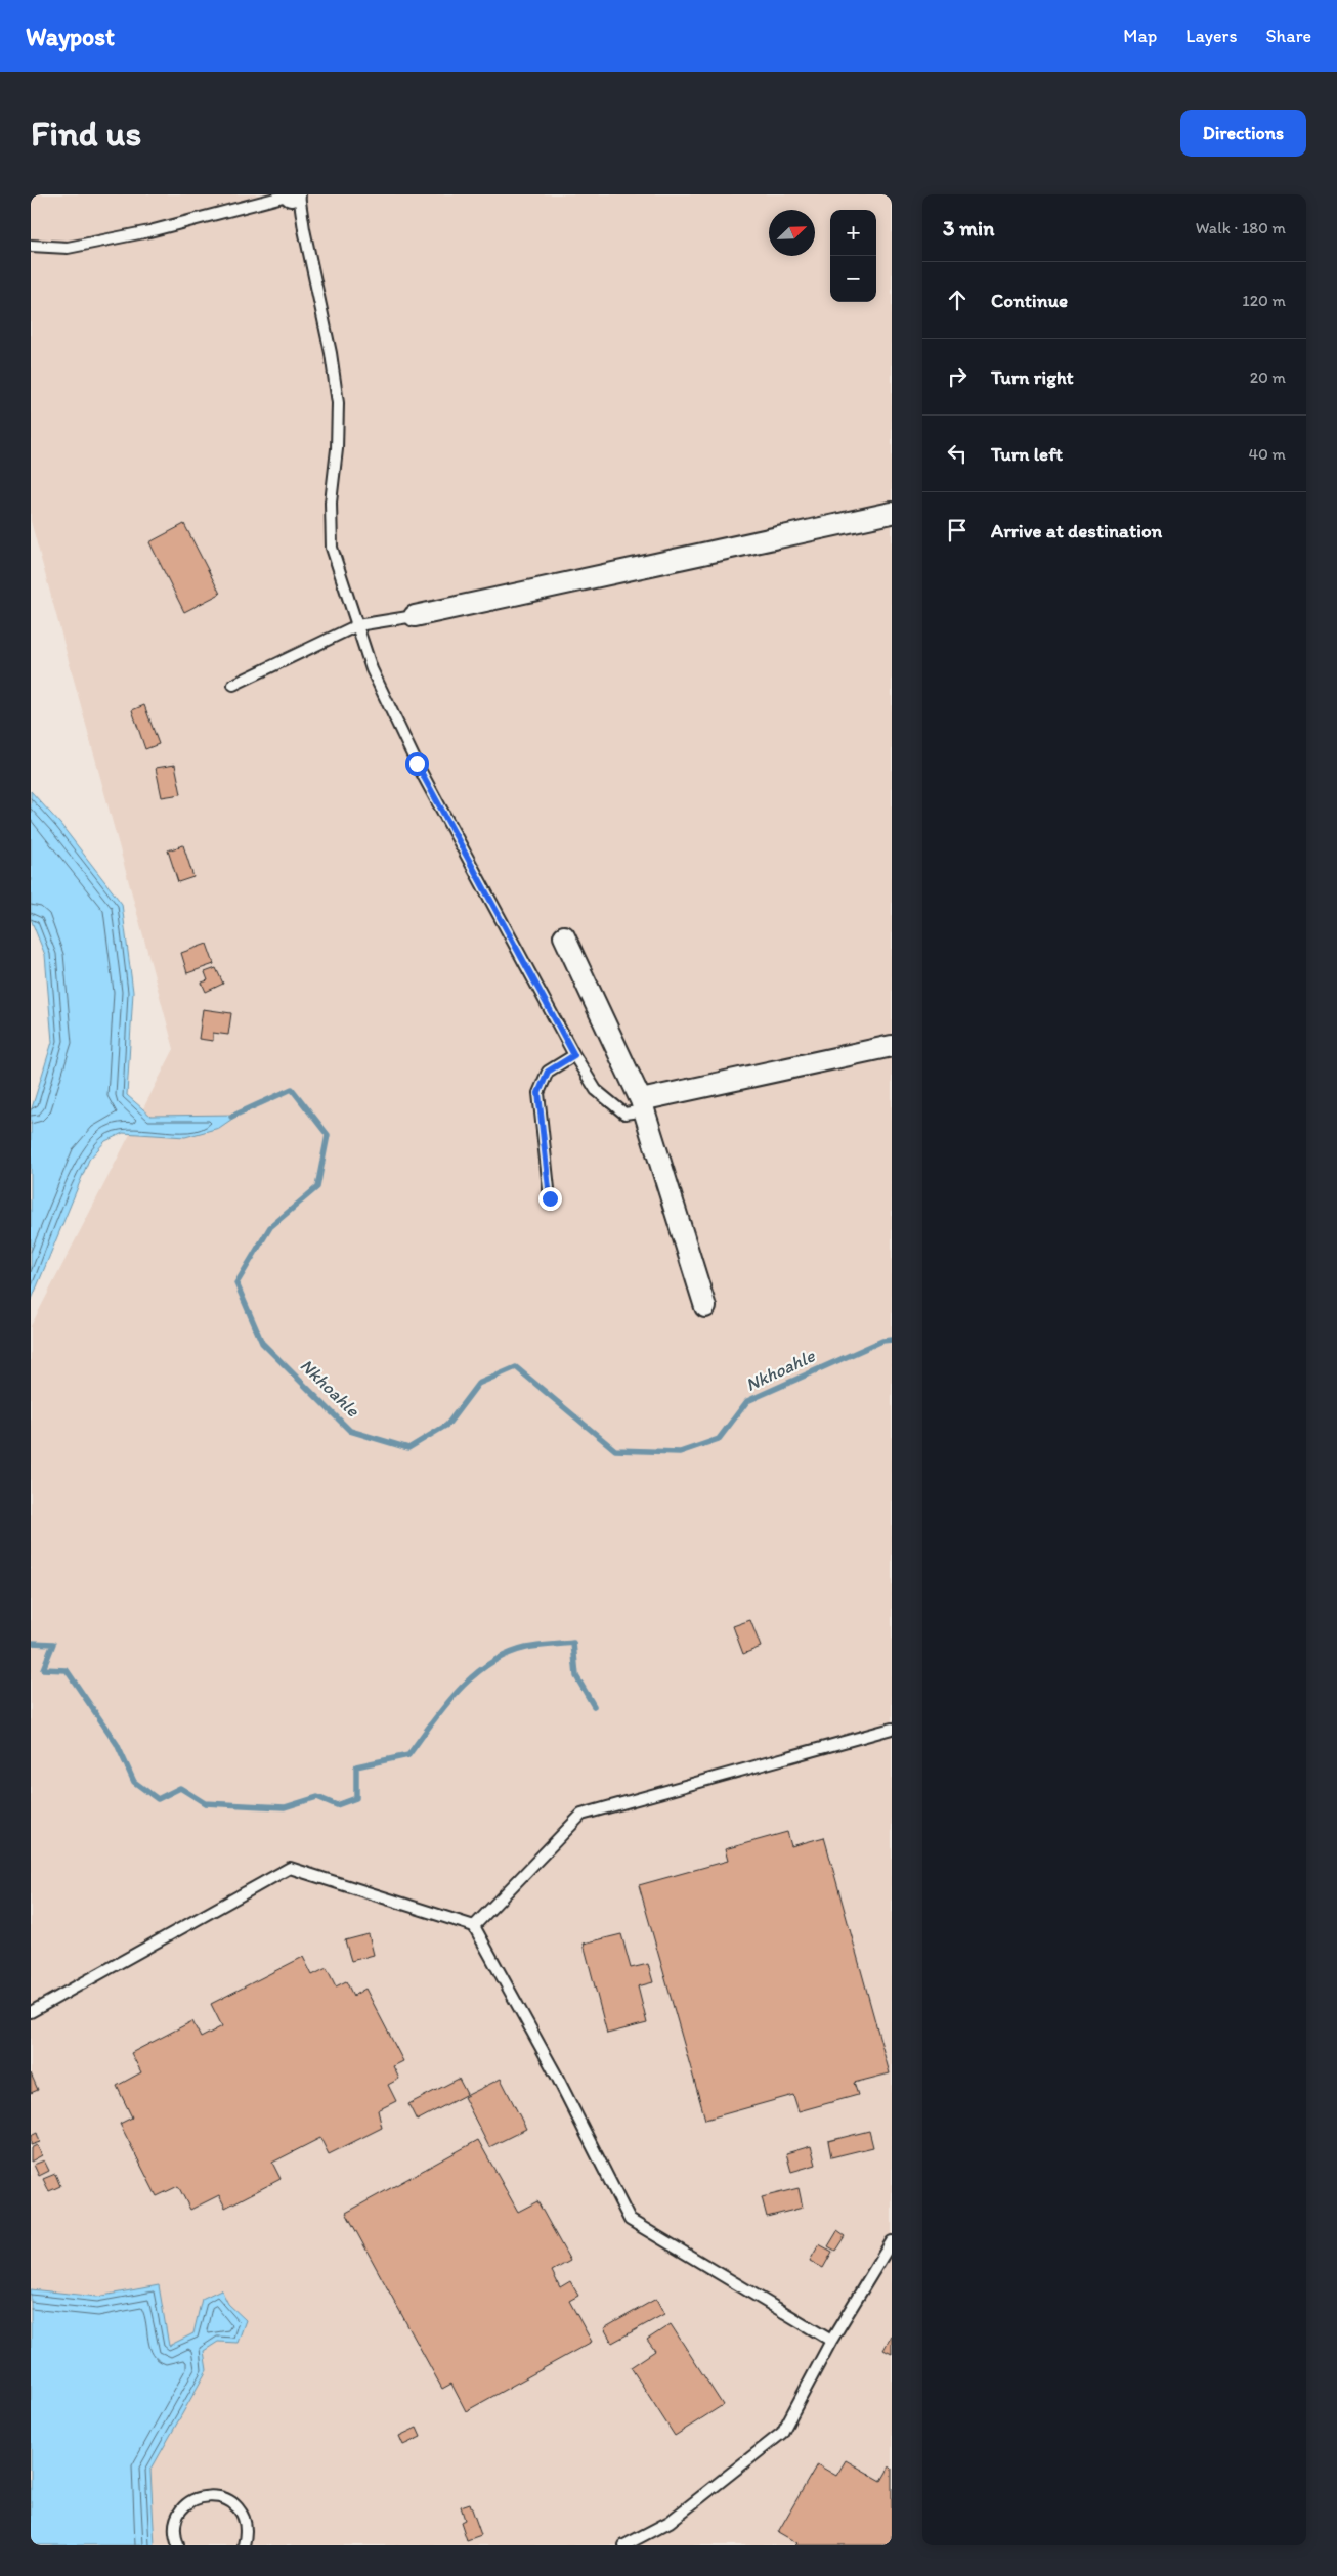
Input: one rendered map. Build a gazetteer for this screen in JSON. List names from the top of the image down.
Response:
{
  "water": ["Nkhoahle"],
  "north": "top right",
  "page": {
    "header": "Waypost",
    "nav": ["Map", "Layers", "Share"],
    "buttons": "Directions",
    "title": "Find us",
    "heading": ["3 min", "Walk · 180 m"],
    "map_buttons": ["+", "−"],
    "list": [
      ["Continue", "120 m"],
      ["Turn right", "20 m"],
      ["Turn left", "40 m"],
      "Arrive at destination"
    ]
  }
}
